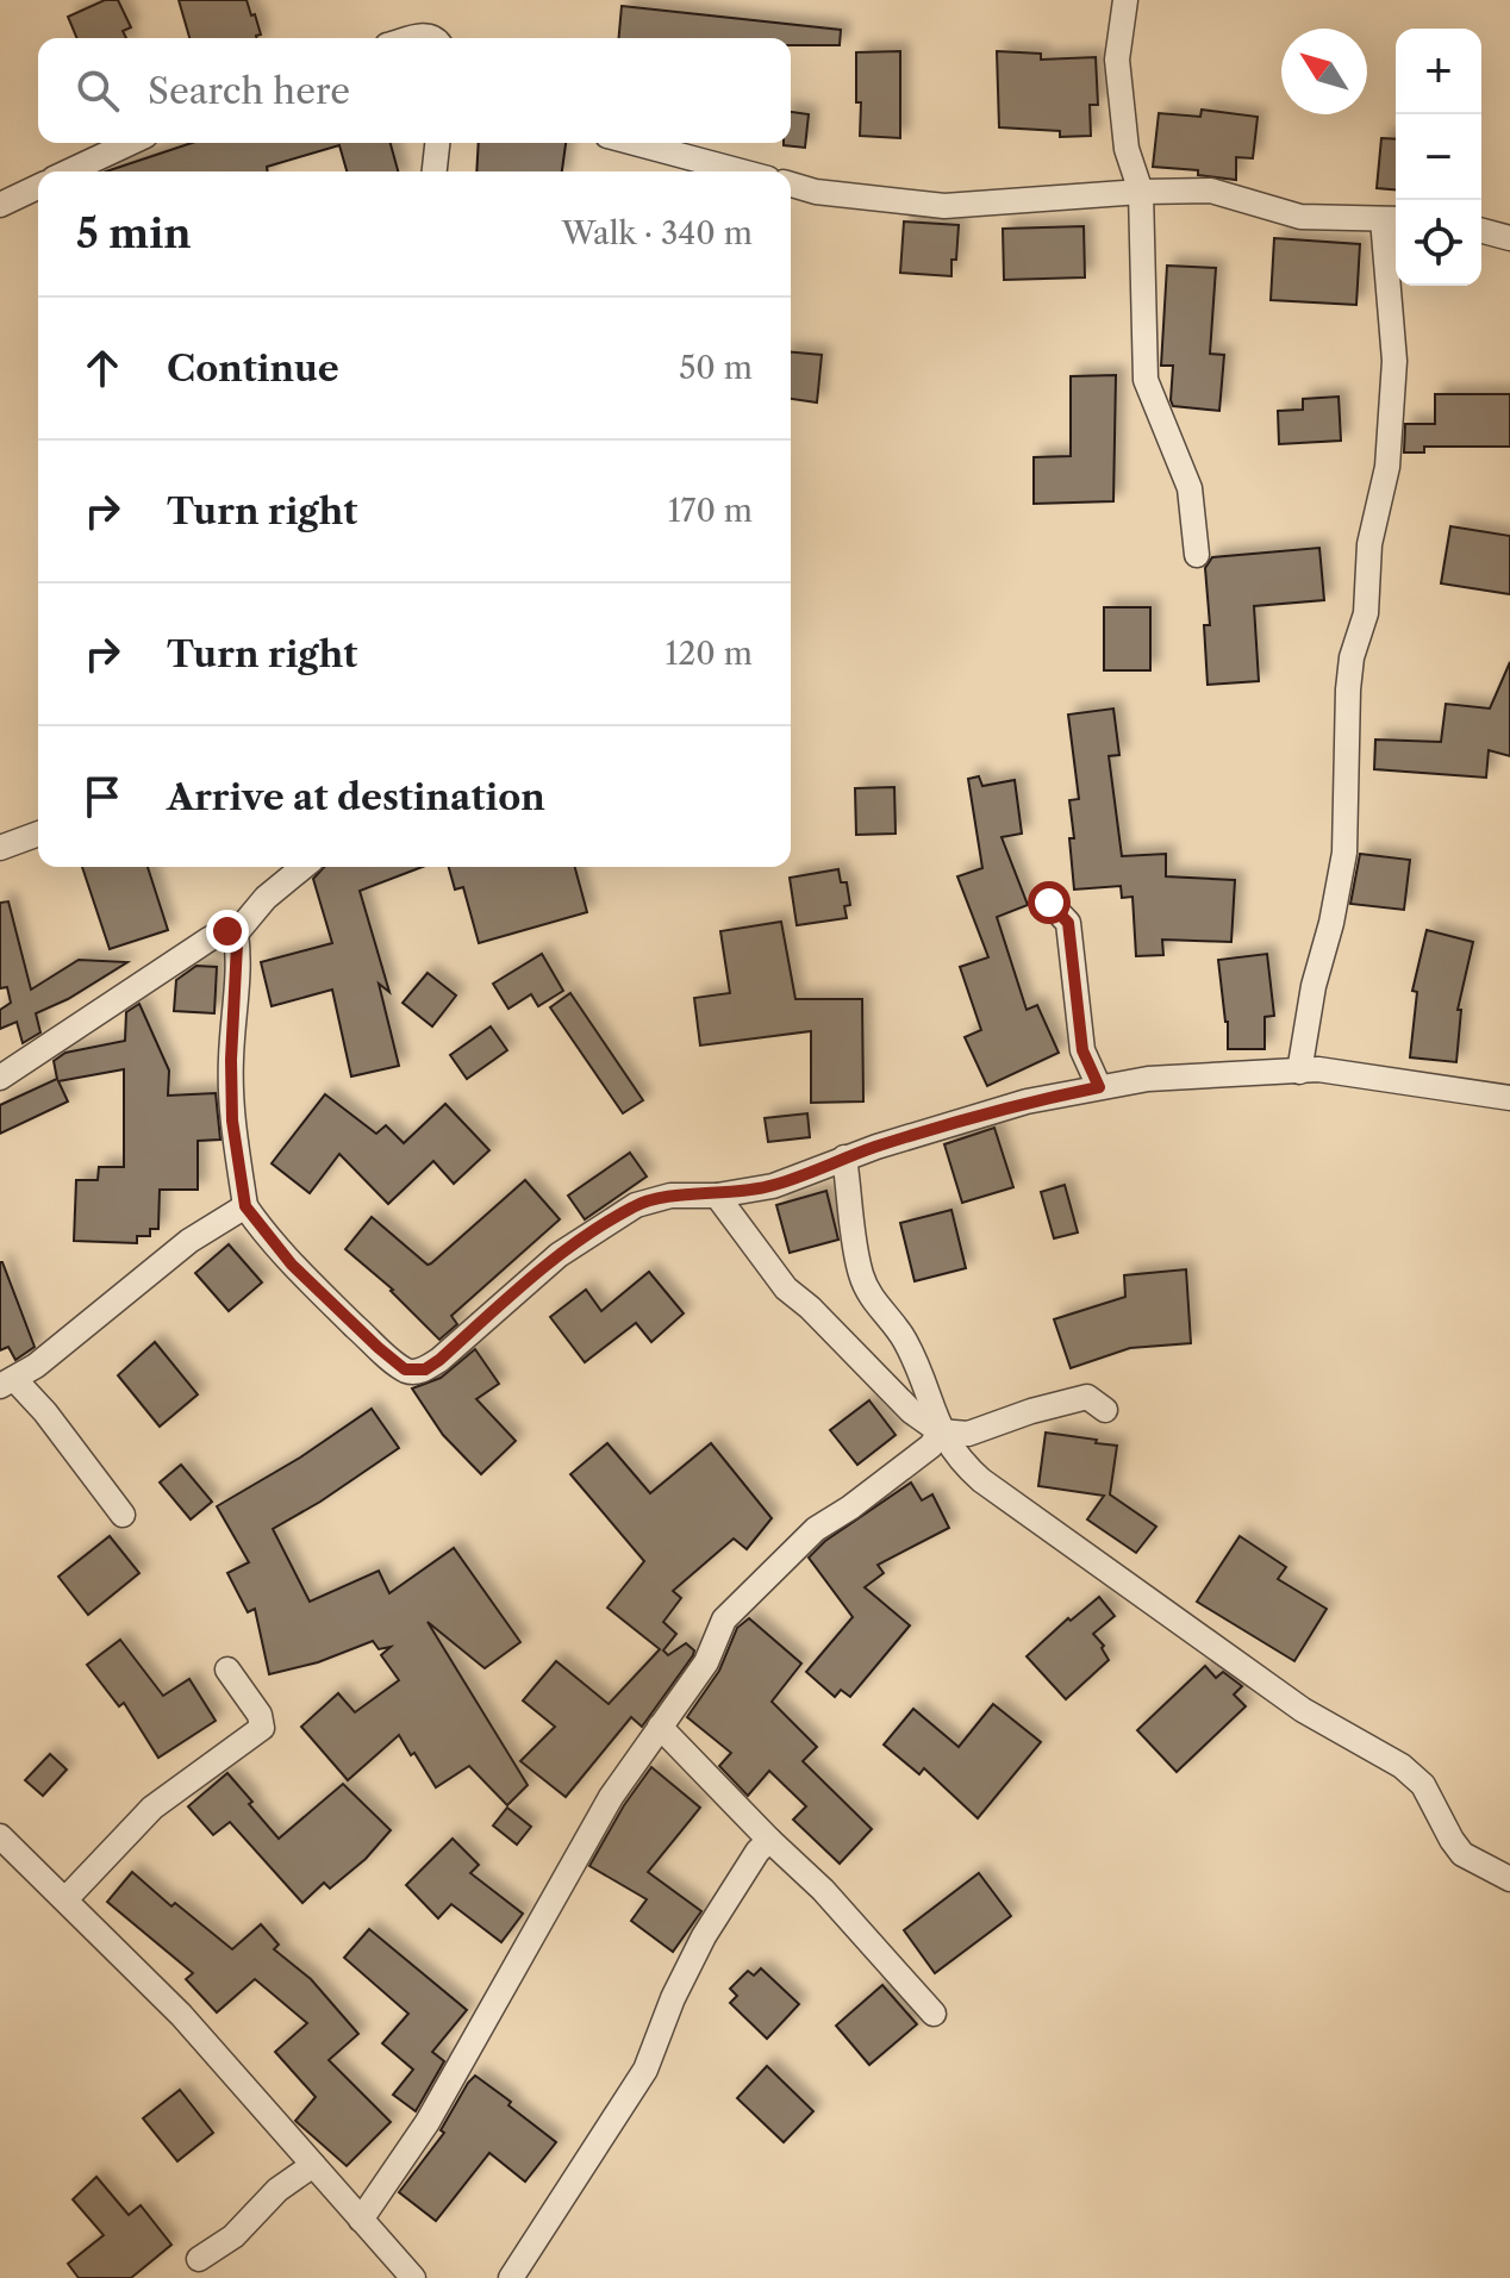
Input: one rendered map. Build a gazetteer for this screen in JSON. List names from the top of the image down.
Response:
{
  "north": "top left",
  "page": {
    "map_buttons": ["+", "−"],
    "search": "Search here",
    "heading": ["5 min", "Walk · 340 m"],
    "list": [
      ["Continue", "50 m"],
      ["Turn right", "170 m"],
      ["Turn right", "120 m"],
      "Arrive at destination"
    ]
  }
}
